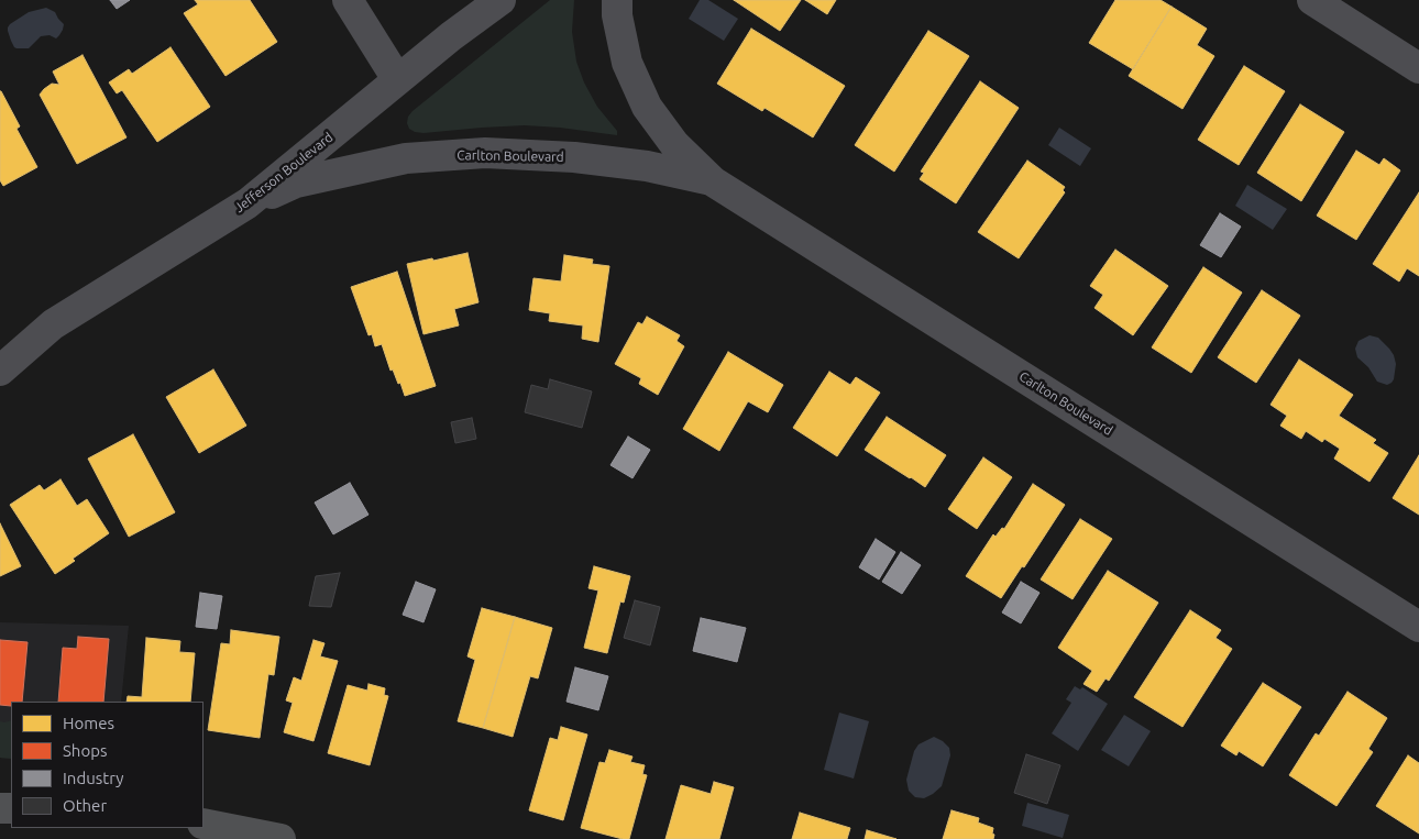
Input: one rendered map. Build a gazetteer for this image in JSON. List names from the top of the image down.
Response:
{
  "streets": {
    "street": ["Carlton Boulevard", "Jefferson Boulevard"]
  },
  "crossings": [
    ["Carlton Boulevard", "Jefferson Boulevard"]
  ],
  "legend": [
    "Homes",
    "Shops",
    "Industry",
    "Other"
  ]
}
